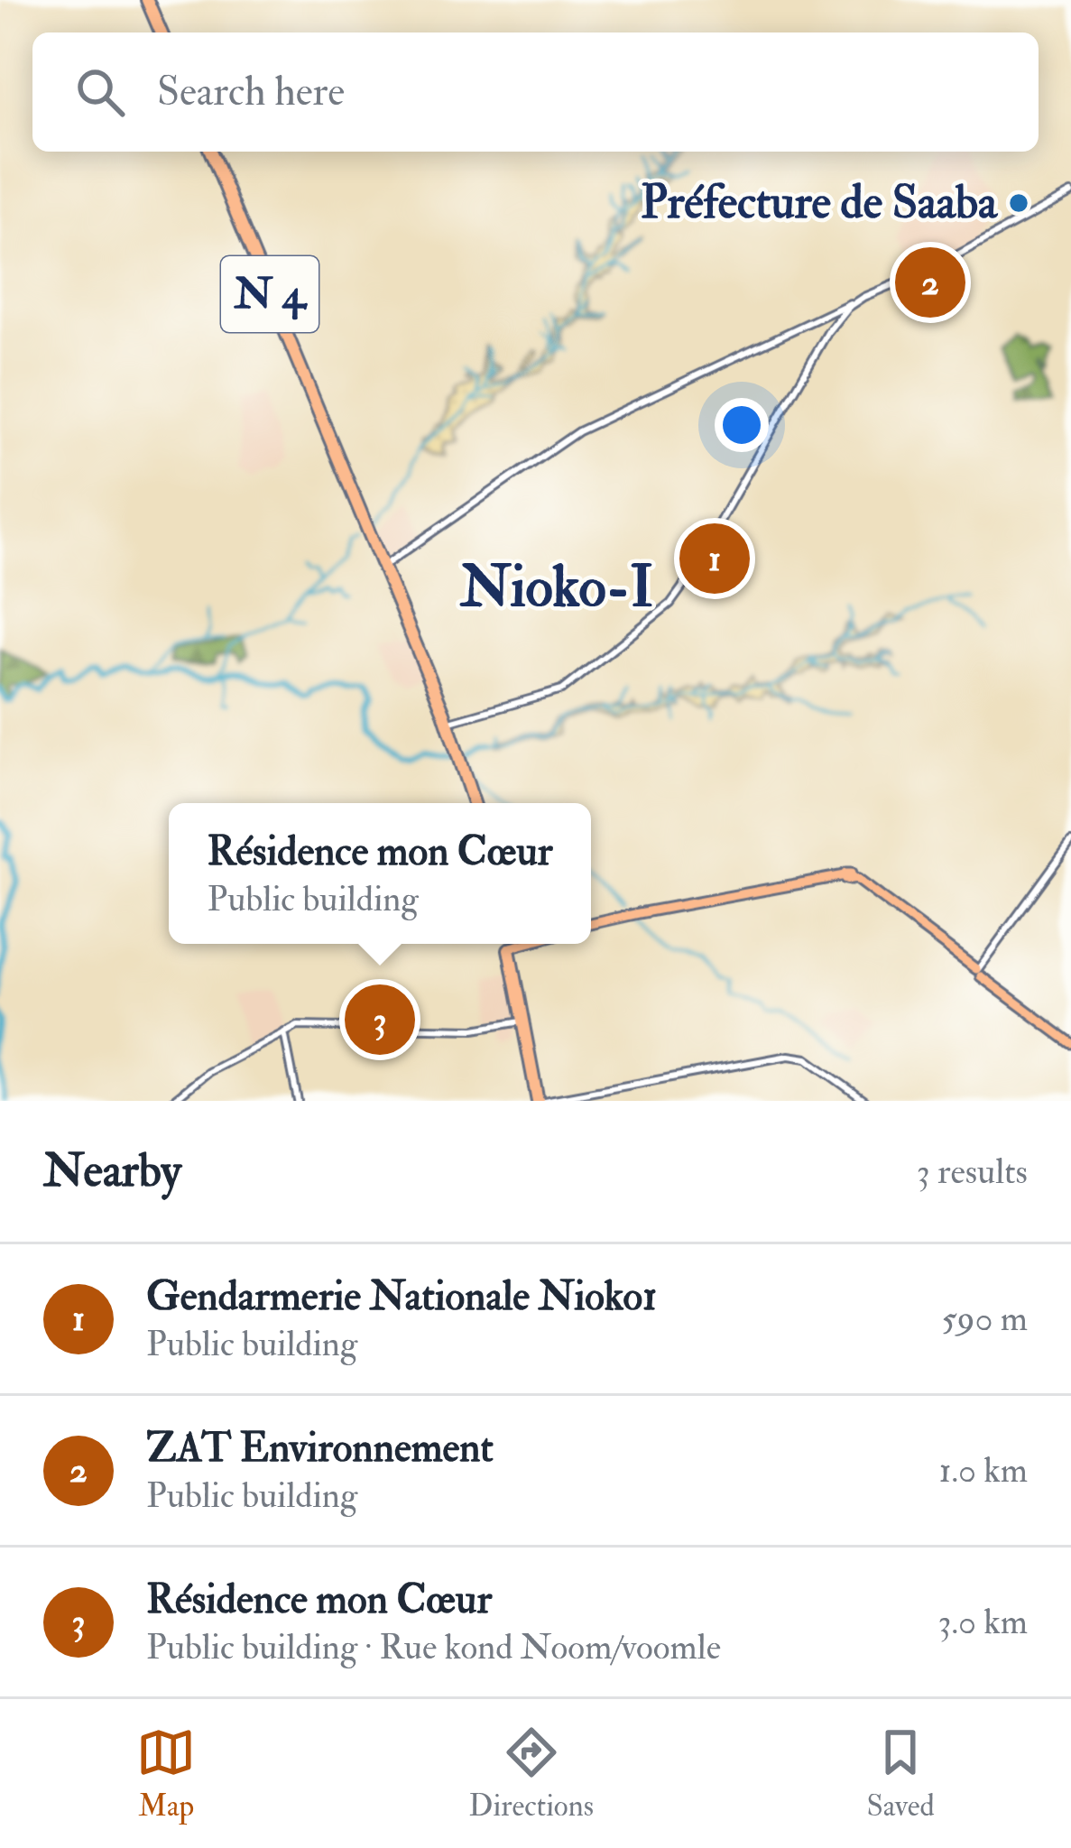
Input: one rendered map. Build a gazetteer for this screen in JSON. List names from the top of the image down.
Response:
{
  "streets": {
    "highway": ["N 4"]
  },
  "districts": ["Nioko-I"],
  "places": ["Préfecture de Saaba"],
  "page": {
    "search": "Search here",
    "pins": ["2", "1", "3"],
    "popup": ["Résidence mon Cœur", "Public building"],
    "heading": ["Nearby", "3 results"],
    "list": [
      {
        "mark": "1",
        "name": "Gendarmerie Nationale Nioko1",
        "note": "Public building",
        "value": "590 m"
      },
      {
        "mark": "2",
        "name": "ZAT Environnement",
        "note": "Public building",
        "value": "1.0 km"
      },
      {
        "mark": "3",
        "name": "Résidence mon Cœur",
        "note": "Public building · Rue kond Noom/voomle",
        "value": "3.0 km"
      }
    ],
    "nav": ["Map", "Directions", "Saved"]
  }
}
